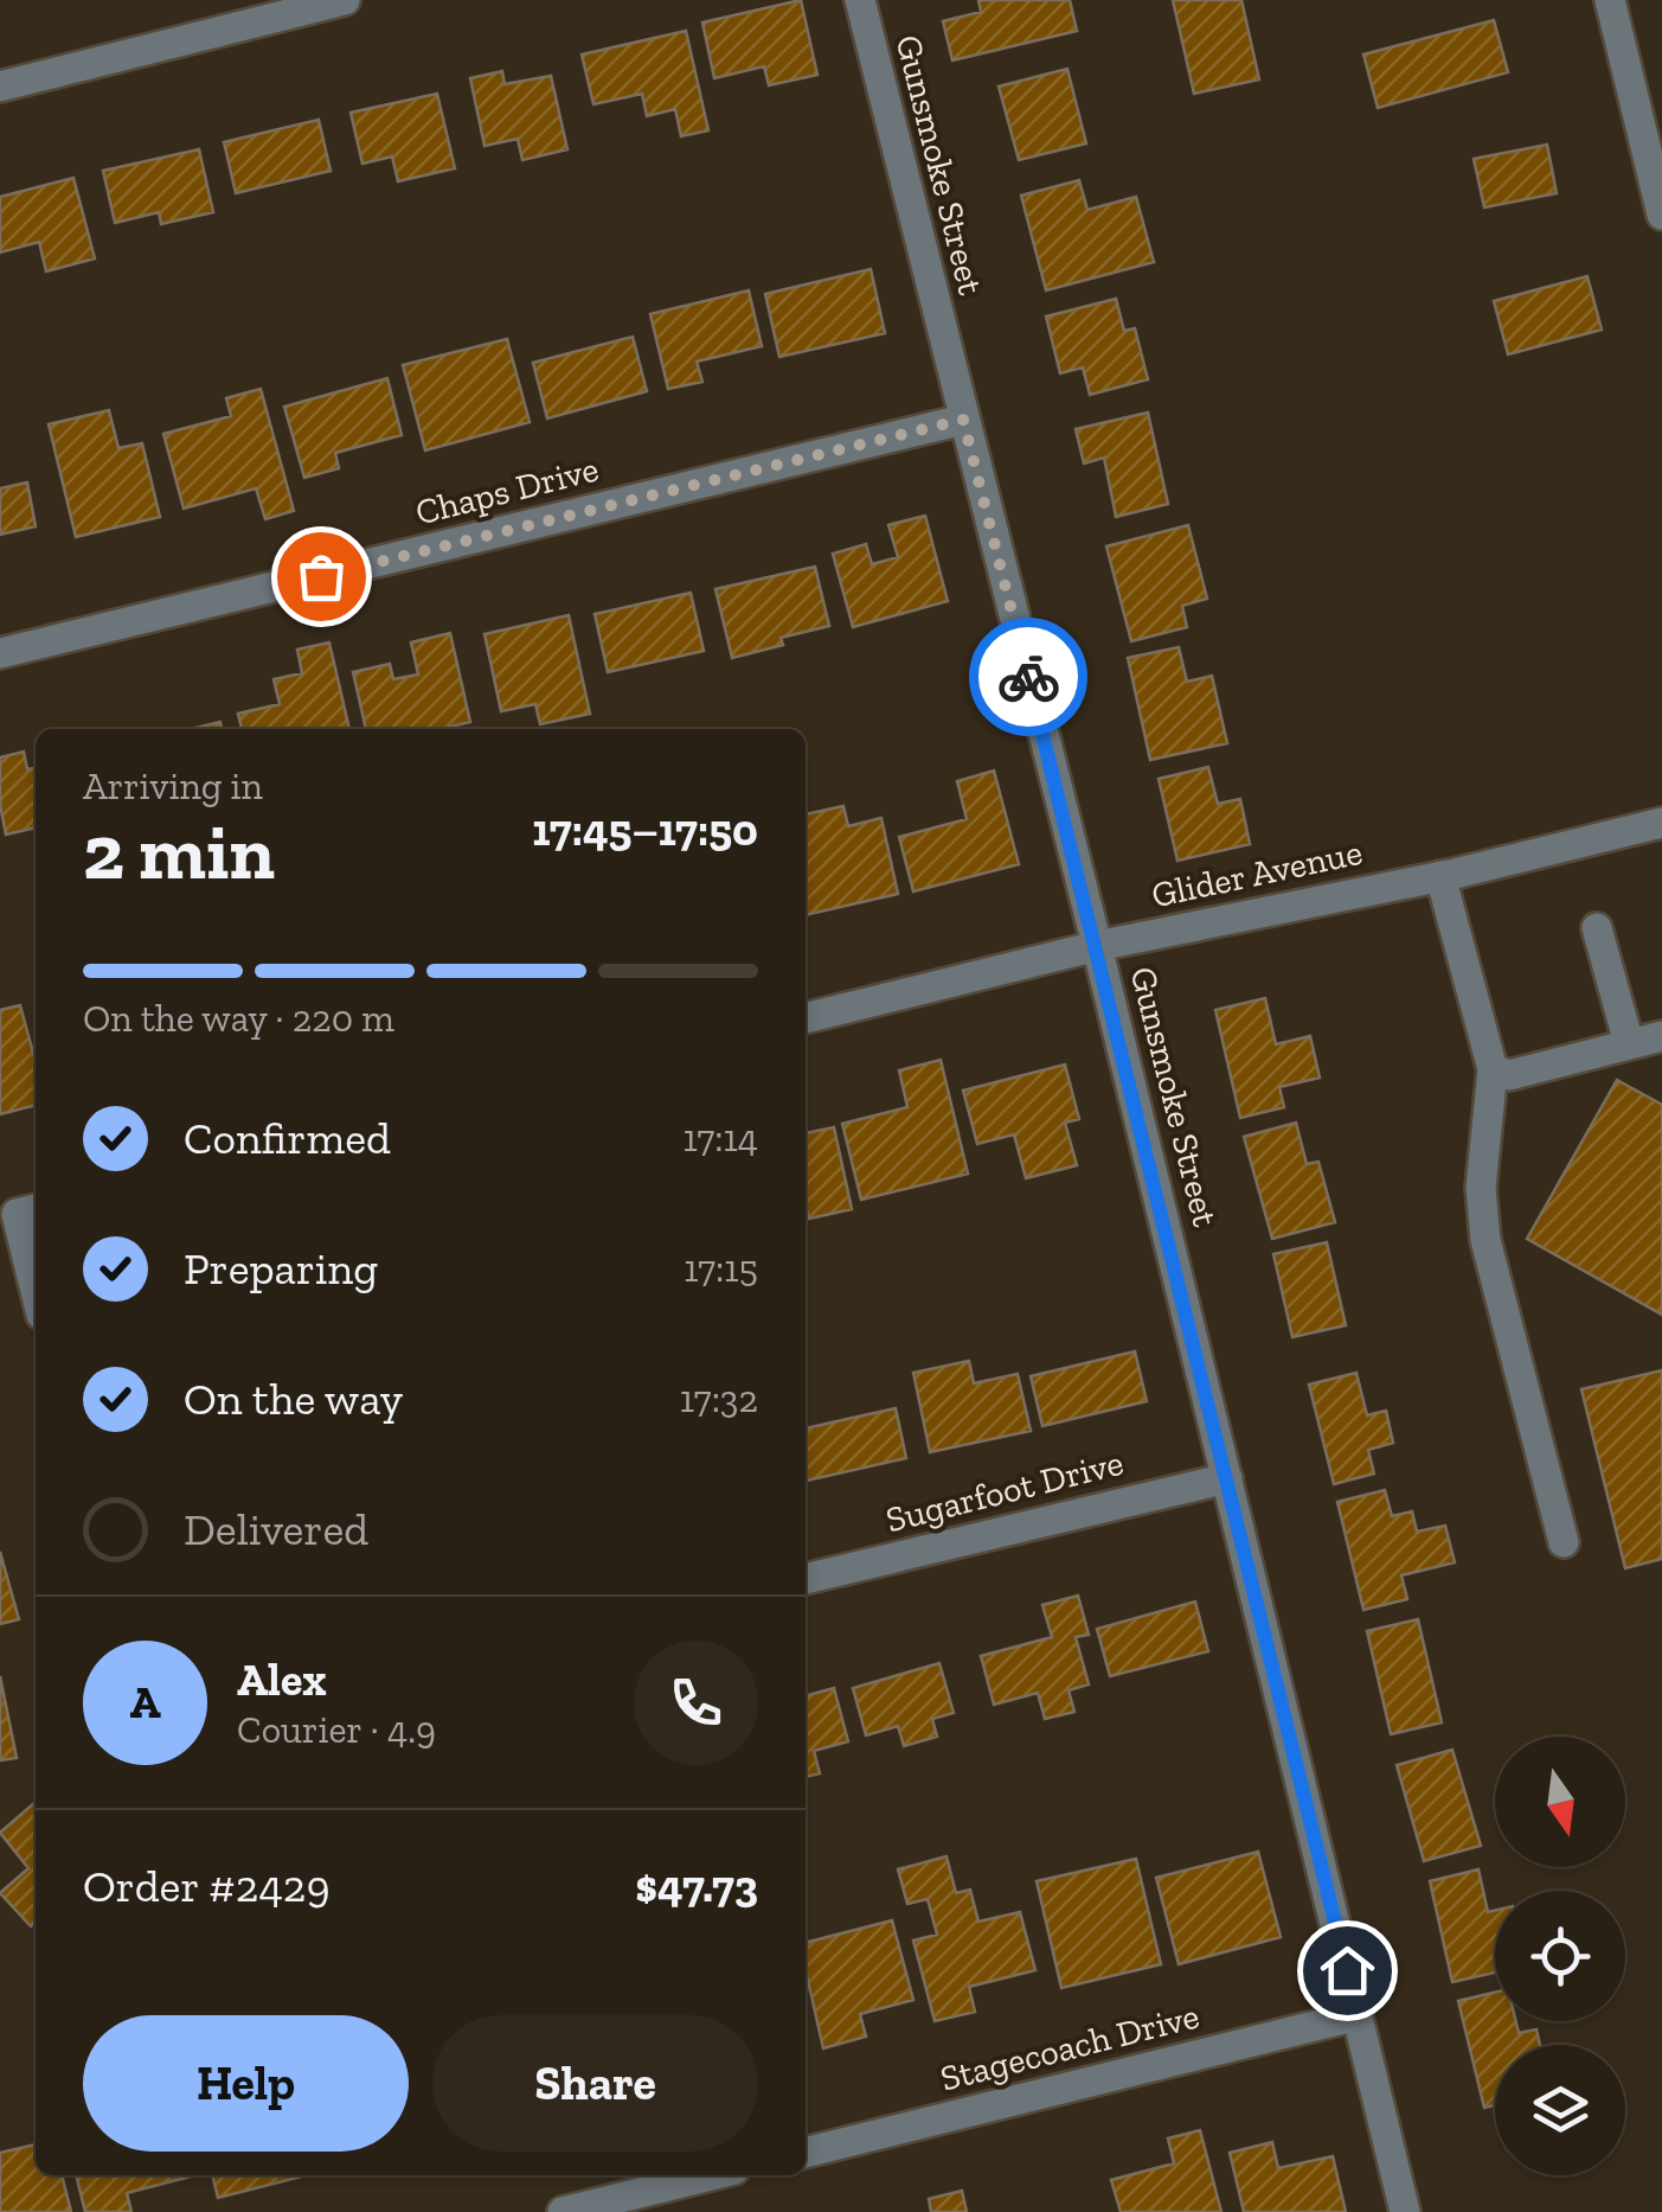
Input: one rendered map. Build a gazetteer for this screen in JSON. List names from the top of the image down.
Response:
{
  "streets": {
    "street": [
      "Gunsmoke Street",
      "Chaps Drive",
      "Glider Avenue",
      "Sugarfoot Drive",
      "Stagecoach Drive"
    ]
  },
  "crossings": [
    ["Gunsmoke Street", "Chaps Drive"],
    ["Gunsmoke Street", "Glider Avenue"],
    ["Gunsmoke Street", "Sugarfoot Drive"],
    ["Gunsmoke Street", "Stagecoach Drive"]
  ],
  "north": "bottom",
  "page": {
    "heading": ["2 min", "Arriving in", "17:45–17:50"],
    "panel": [
      "Alex",
      "Courier · 4.9",
      "Order #2429",
      "$47.73"
    ],
    "bar": "On the way · 220 m",
    "list": [
      ["Confirmed", "17:14"],
      ["Preparing", "17:15"],
      ["On the way", "17:32"],
      "Delivered"
    ],
    "round": "A",
    "buttons": ["Help", "Share"]
  }
}
